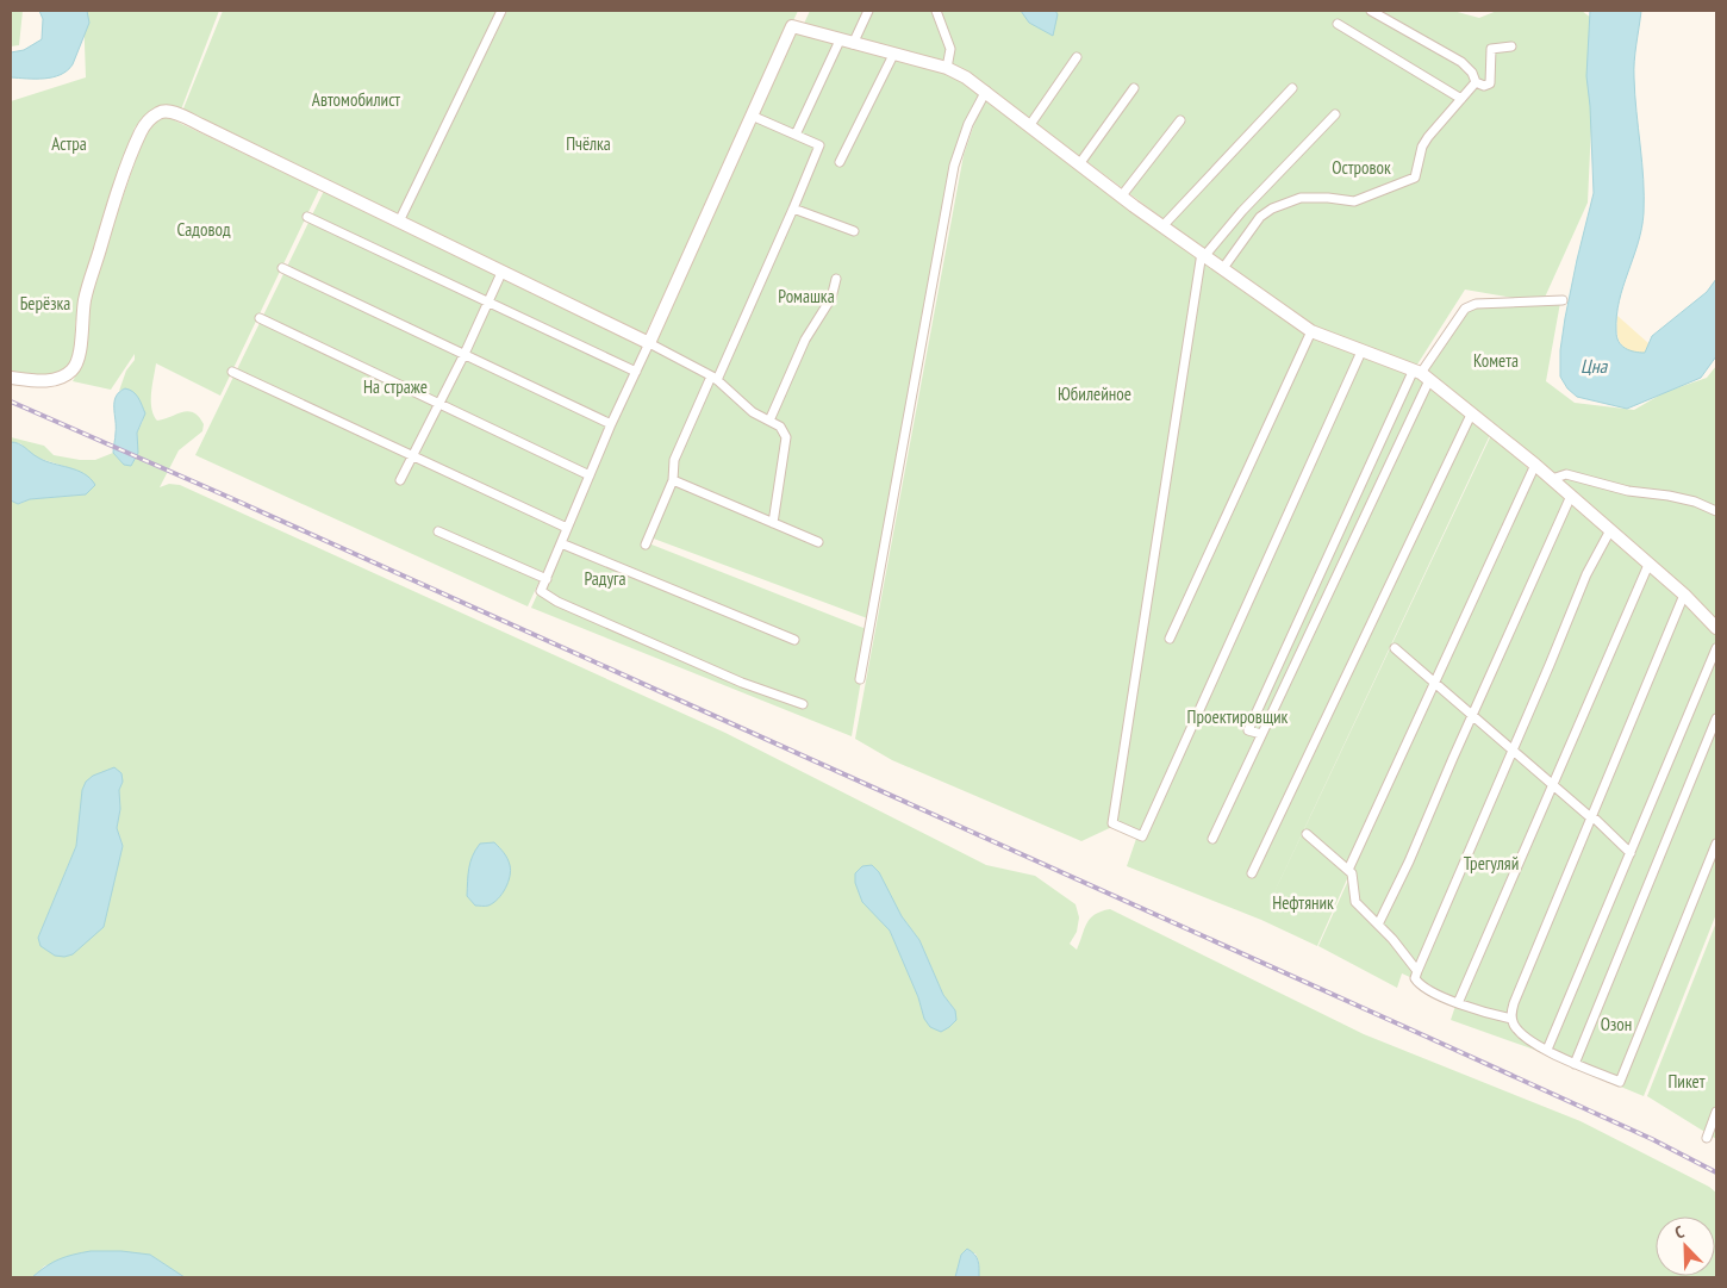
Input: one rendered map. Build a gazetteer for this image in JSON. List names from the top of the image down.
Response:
{
  "water": ["Цна"],
  "parks": [
    "Автомобилист",
    "Астра",
    "Пчёлка",
    "Островок",
    "Садовод",
    "Ромашка",
    "Берёзка",
    "Комета",
    "На страже",
    "Юбилейное",
    "Радуга",
    "Проектировщик",
    "Трегуляй",
    "Нефтяник",
    "Озон",
    "Пикет"
  ],
  "north": "top left"
}
